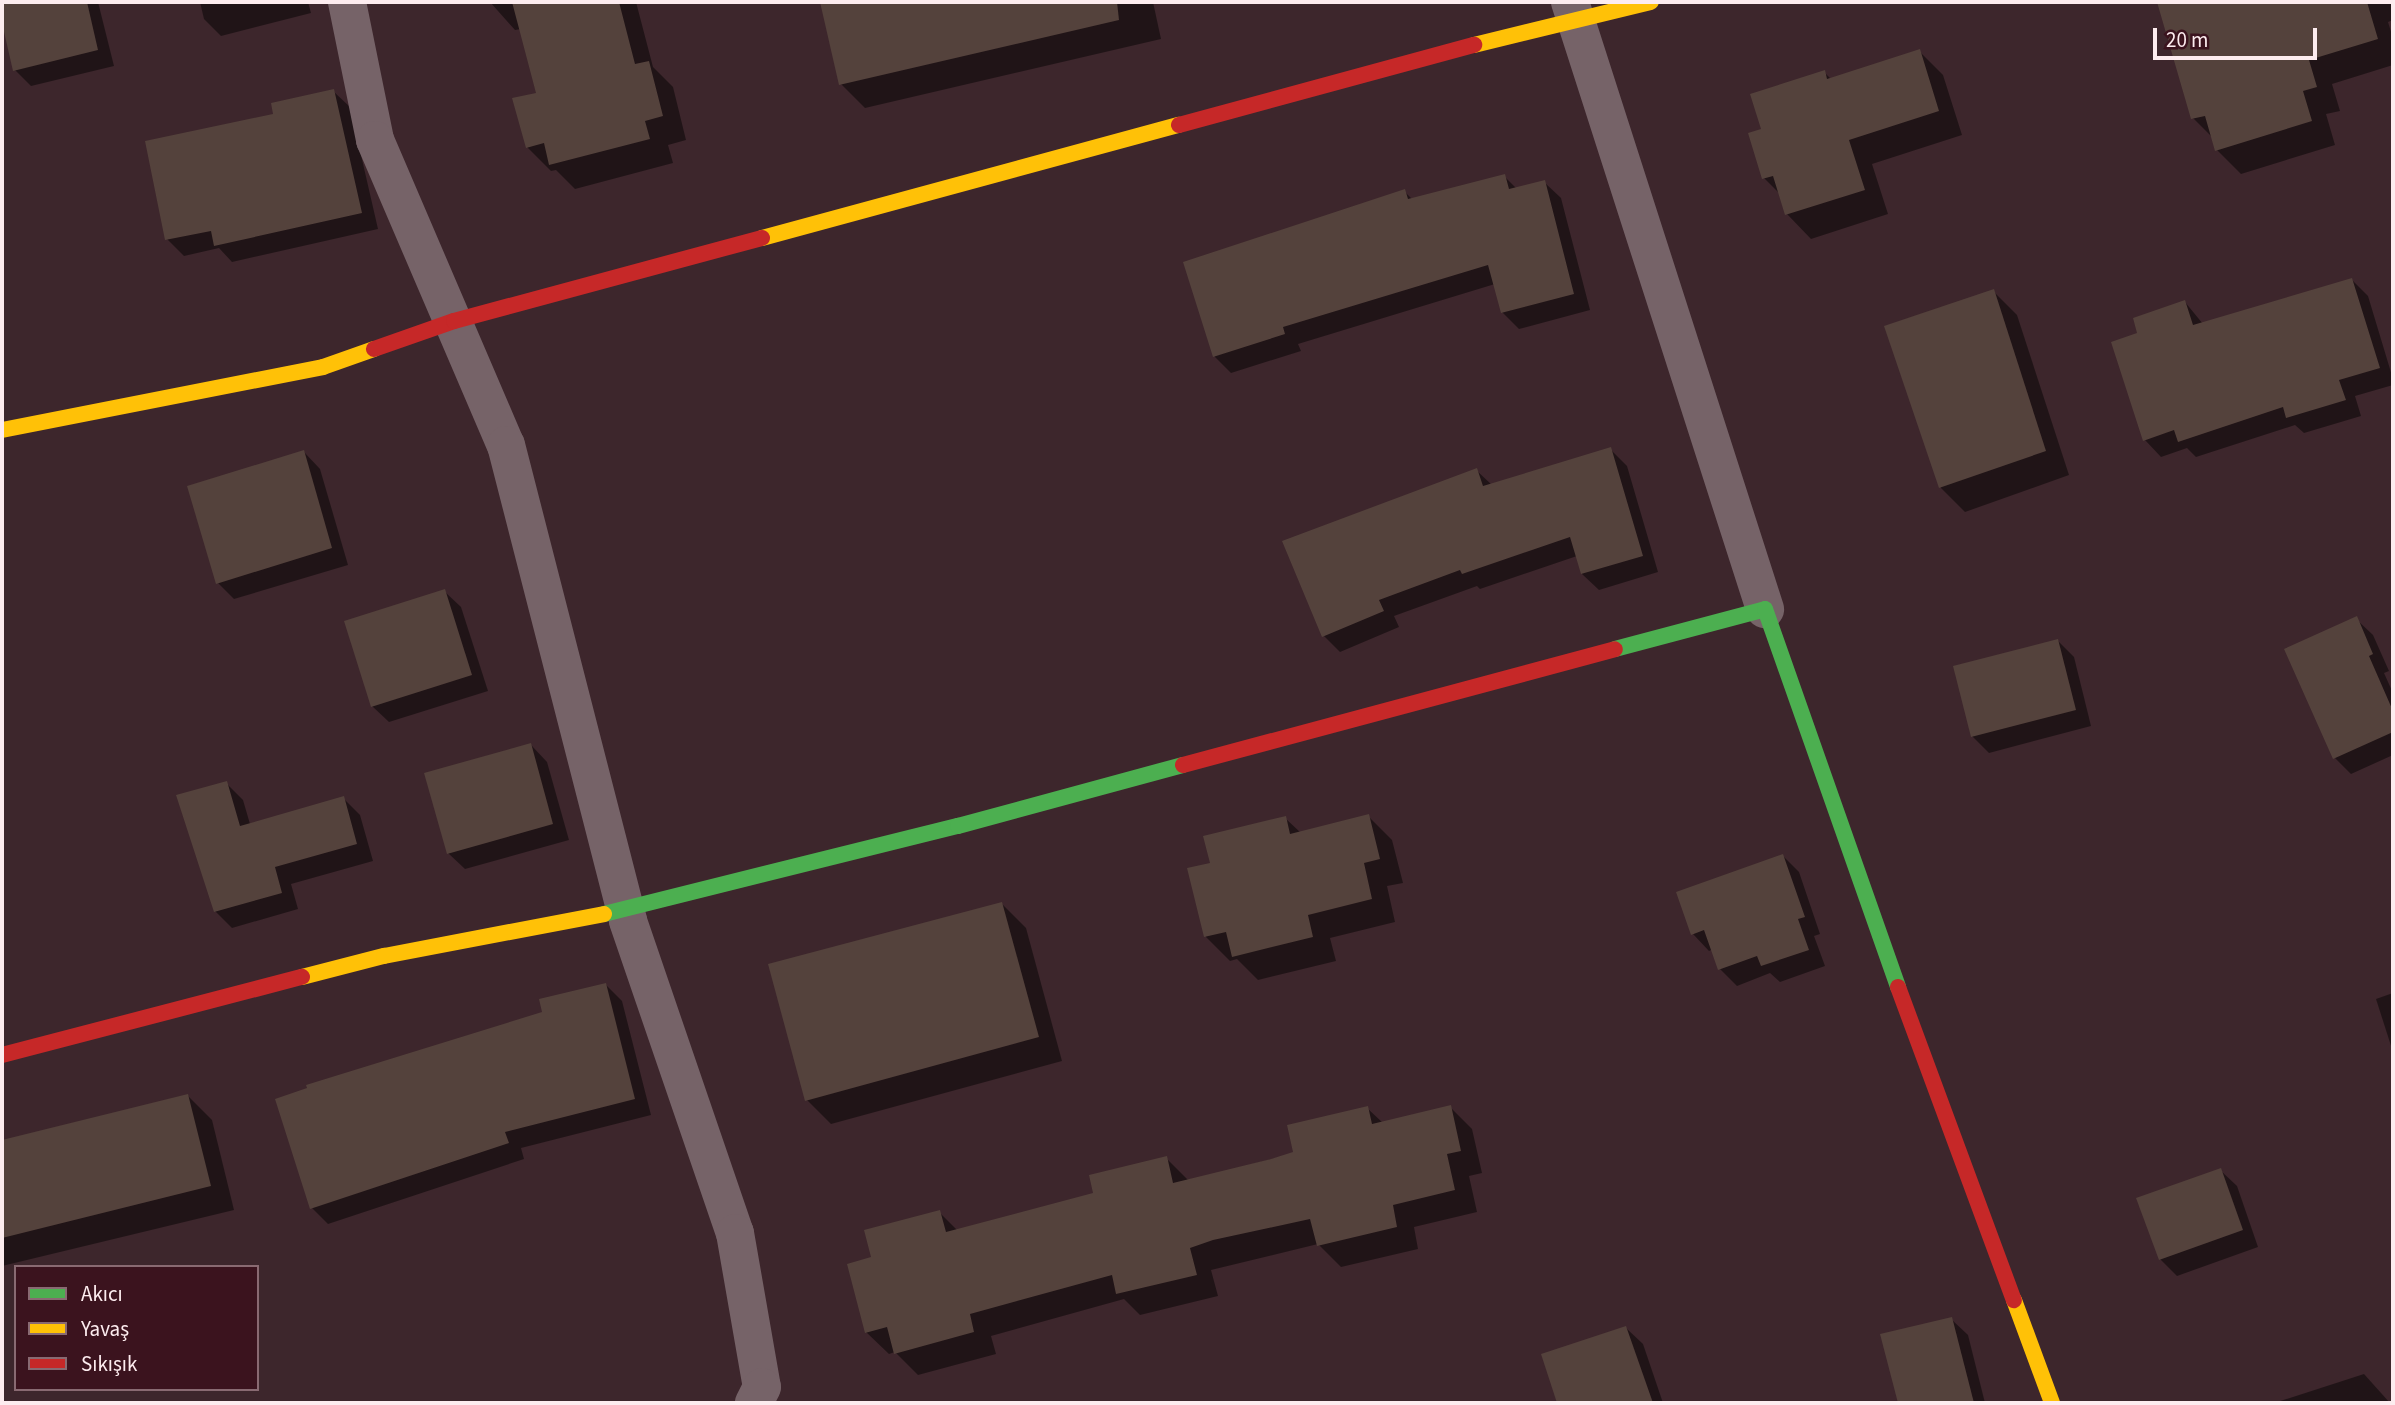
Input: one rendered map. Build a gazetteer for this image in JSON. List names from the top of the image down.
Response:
{
  "legend": ["Akıcı", "Yavaş", "Sıkışık"],
  "scale_bar": "20 m"
}
